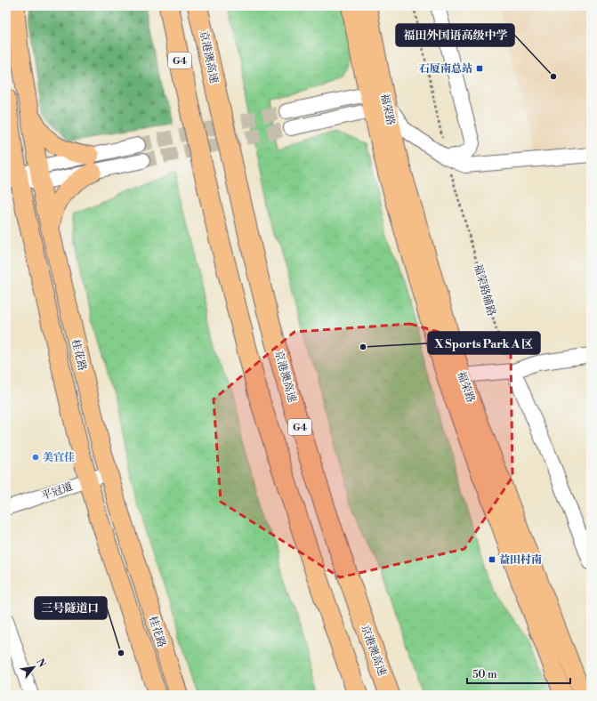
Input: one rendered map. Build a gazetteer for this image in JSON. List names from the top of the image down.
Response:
{
  "streets": {
    "highway": ["京港澳高速", "G4"],
    "main road": ["福荣路", "桂花路"],
    "street": ["平冠道"],
    "path": ["福荣路辅路"]
  },
  "crossings": [
    ["桂花路", "平冠道"]
  ],
  "places": {
    "transit": ["石厦南总站", "益田村南"],
    "other": [
      "福田外国语高级中学",
      "X Sports Park A 区",
      "美宜佳",
      "三号隧道口"
    ]
  },
  "scale_bar": "50 m",
  "north": "top right"
}
